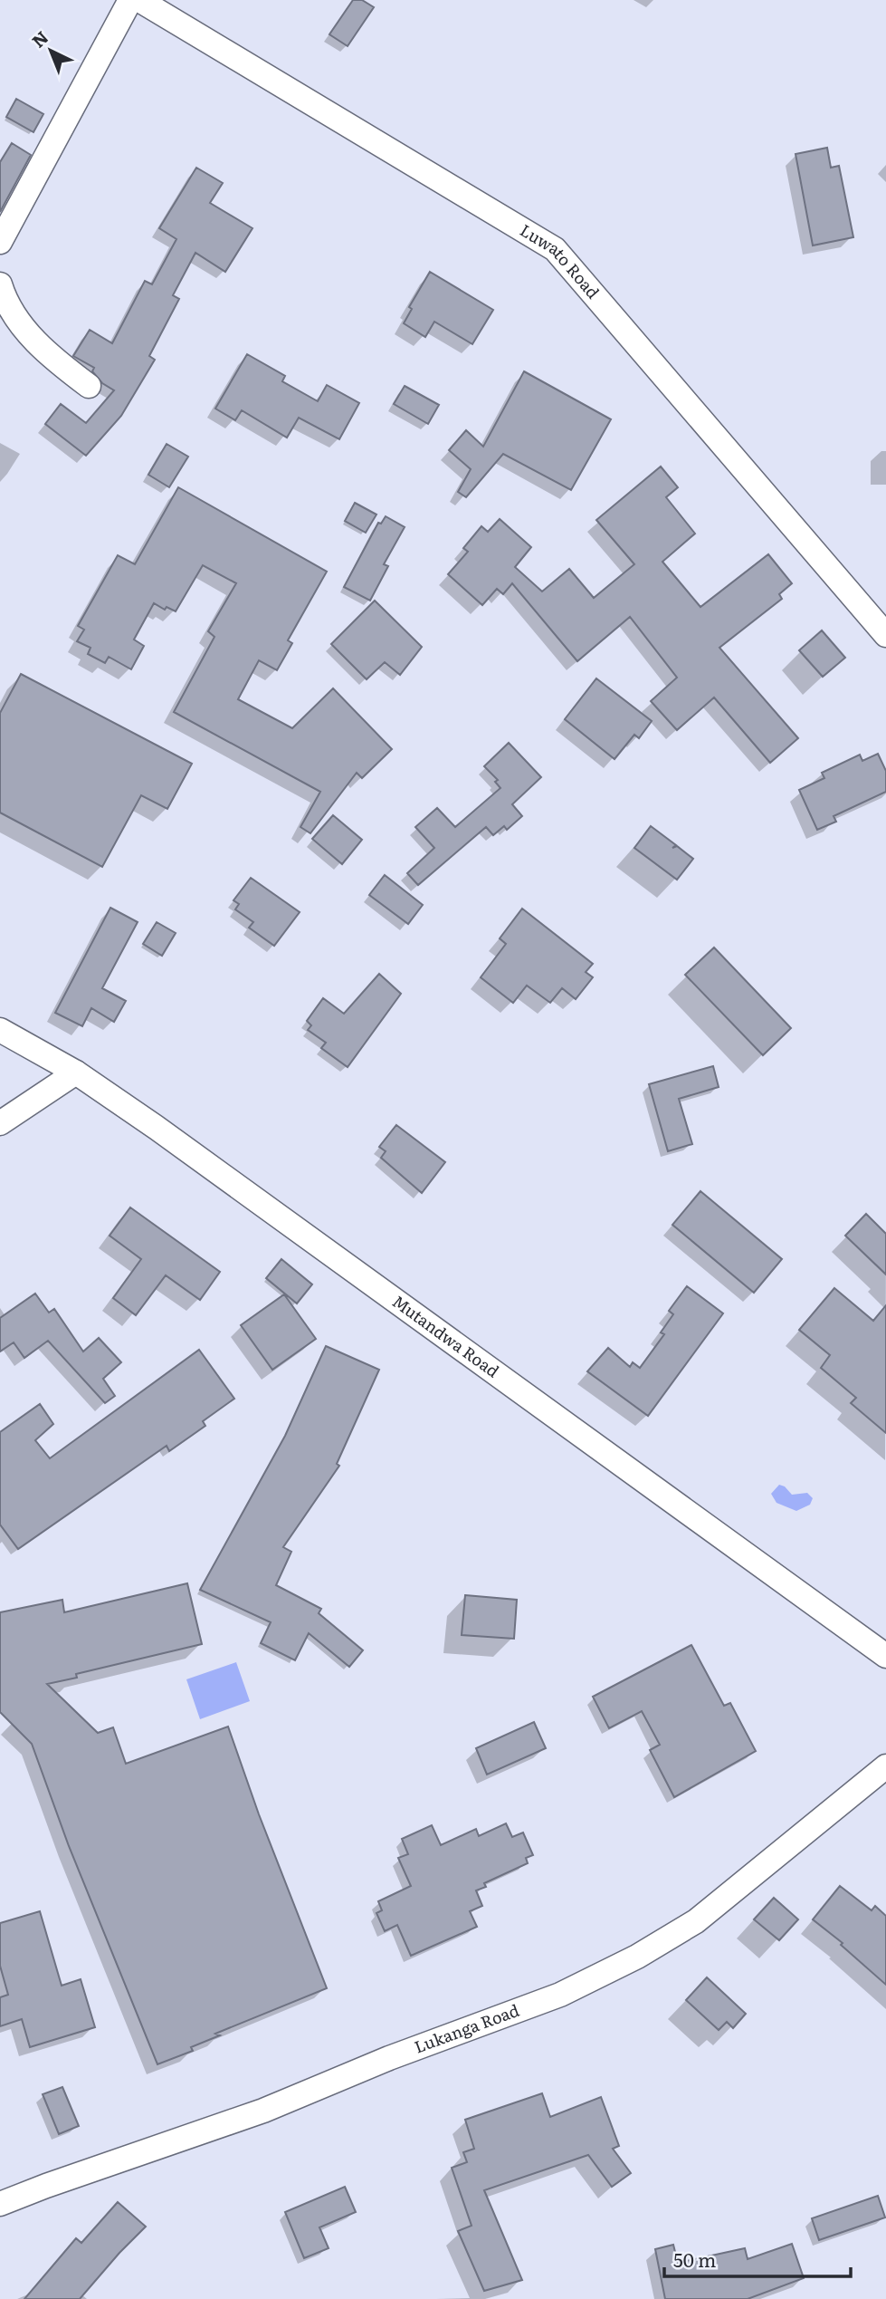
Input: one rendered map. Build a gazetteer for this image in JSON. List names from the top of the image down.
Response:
{
  "streets": {
    "street": ["Luwato Road", "Mutandwa Road", "Lukanga Road"]
  },
  "scale_bar": "50 m",
  "north": "top left"
}
